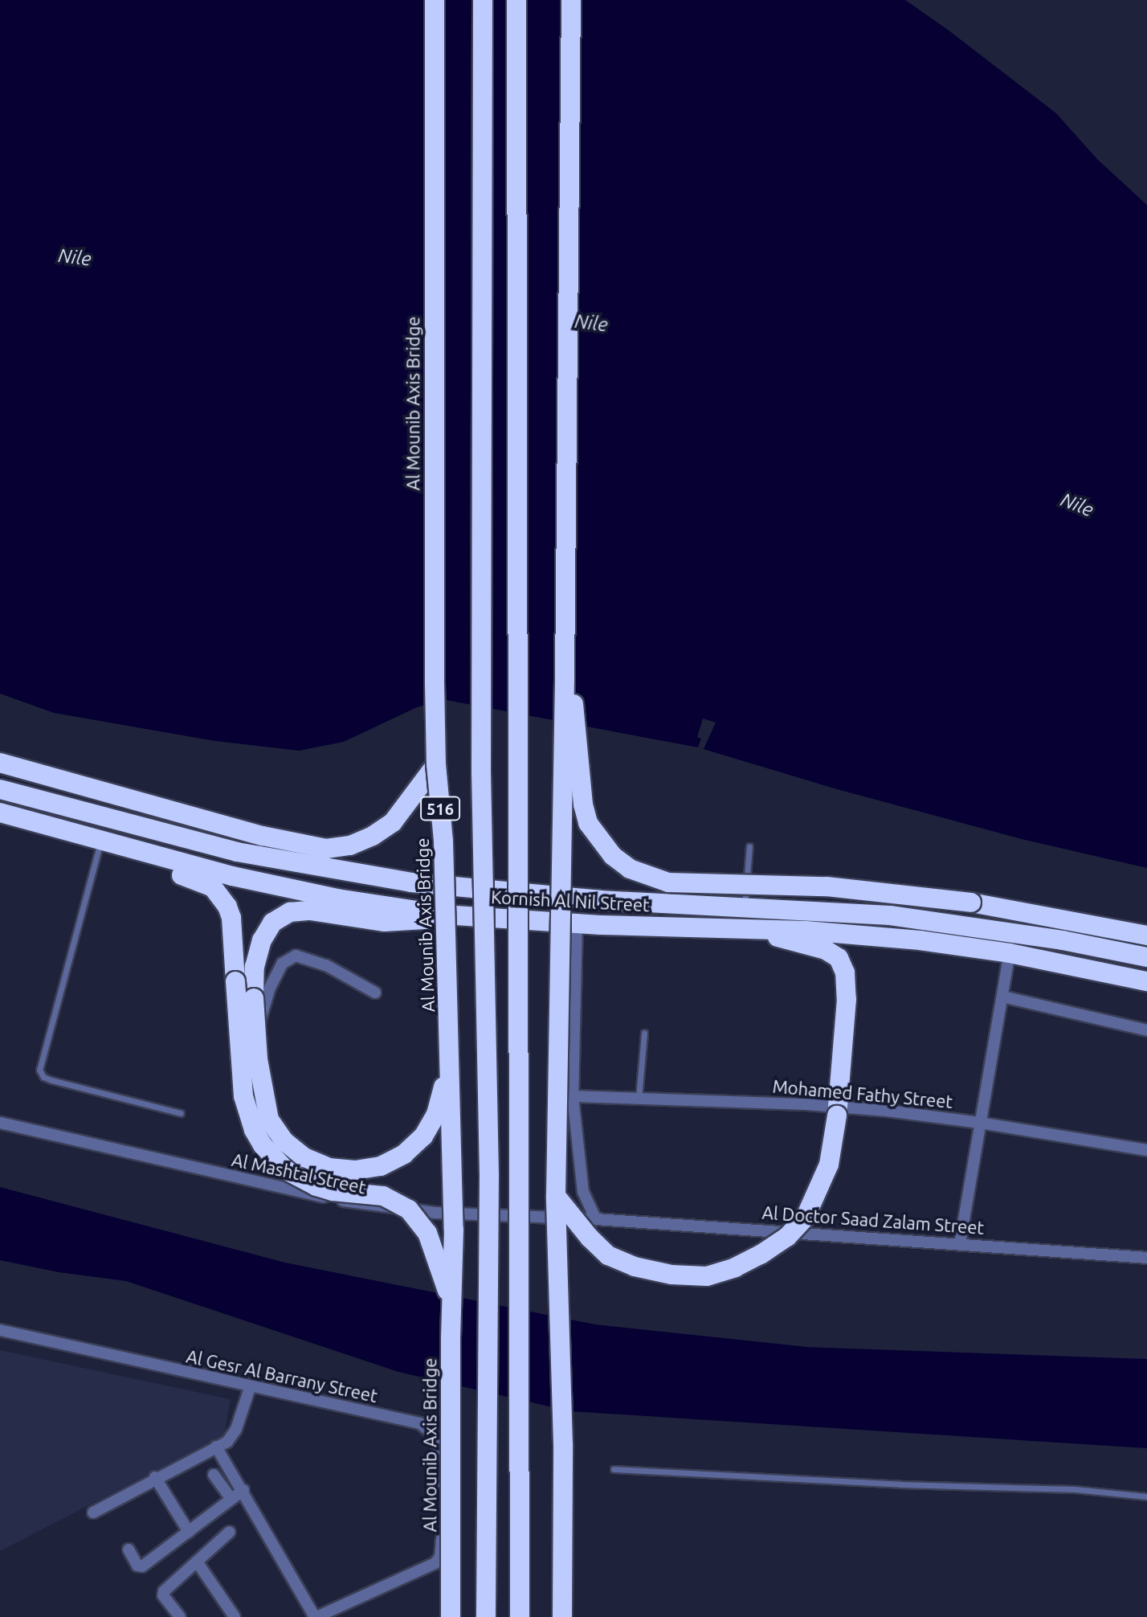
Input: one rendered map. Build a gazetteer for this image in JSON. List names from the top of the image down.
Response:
{
  "streets": {
    "highway": ["Al Mounib Axis Bridge", "516", "Kornish Al Nil Street"],
    "street": [
      "Mohamed Fathy Street",
      "Al Mashtal Street",
      "Al Doctor Saad Zalam Street",
      "Al Gesr Al Barrany Street"
    ]
  },
  "crossings": [
    ["Al Mashtal Street", "Al Doctor Saad Zalam Street"]
  ],
  "water": ["Nile"]
}
